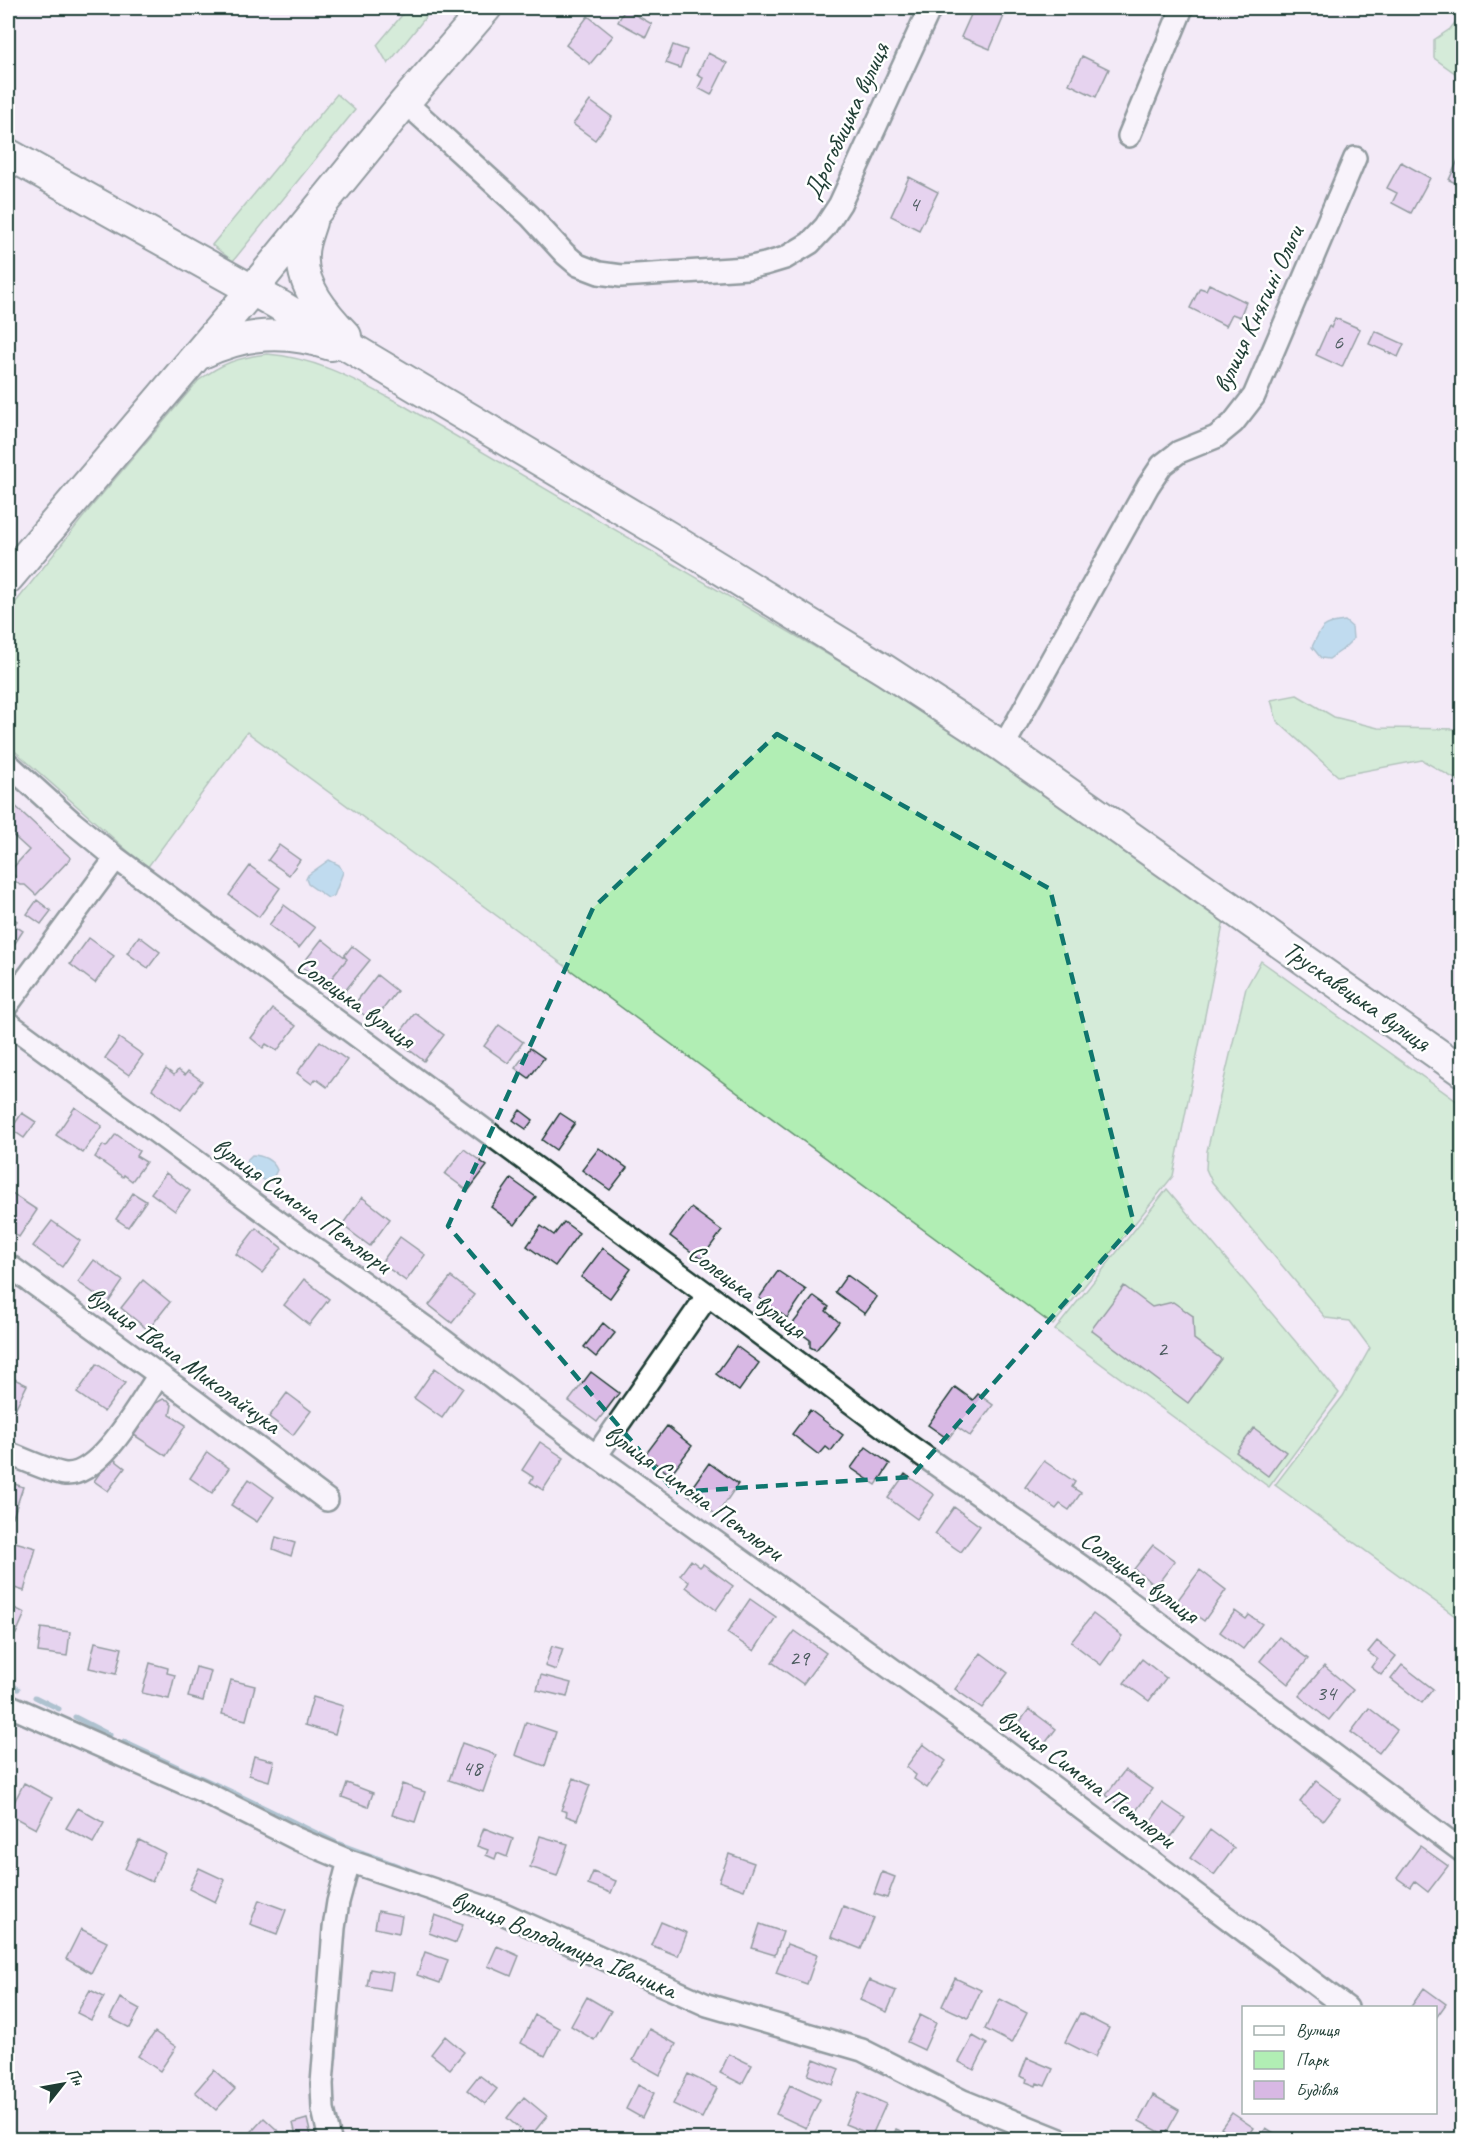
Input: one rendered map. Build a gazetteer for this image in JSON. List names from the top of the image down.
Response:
{
  "streets": {
    "main road": ["Трускавецька вулиця"],
    "street": [
      "Дрогобицька вулиця",
      "вулиця Княгині Ольги",
      "Солецька вулиця",
      "вулиця Симона Петлюри",
      "вулиця Івана Миколайчука",
      "вулиця Володимира Іваника"
    ]
  },
  "crossings": [
    ["вулиця Княгині Ольги", "Трускавецька вулиця"]
  ],
  "house_numbers": [
    "4",
    "6",
    "2",
    "29",
    "34",
    "48"
  ],
  "legend": ["Вулиця", "Парк", "Будівля"],
  "north": "top right"
}
